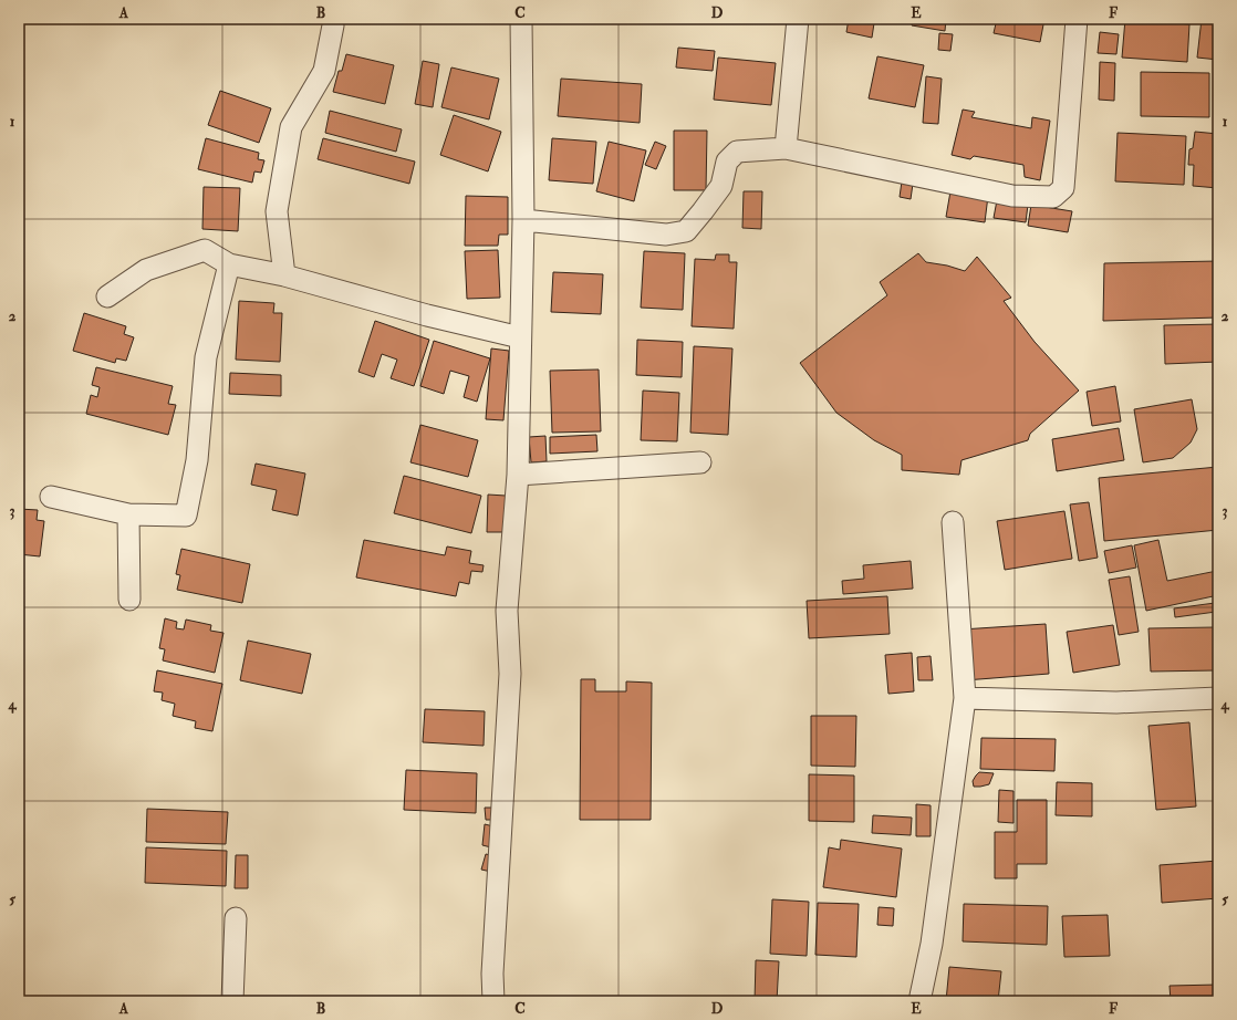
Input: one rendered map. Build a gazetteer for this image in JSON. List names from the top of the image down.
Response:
{
  "grid": {
    "columns": [
      "A",
      "B",
      "C",
      "D",
      "E",
      "F"
    ],
    "rows": [
      "1",
      "2",
      "3",
      "4",
      "5"
    ]
  }
}
